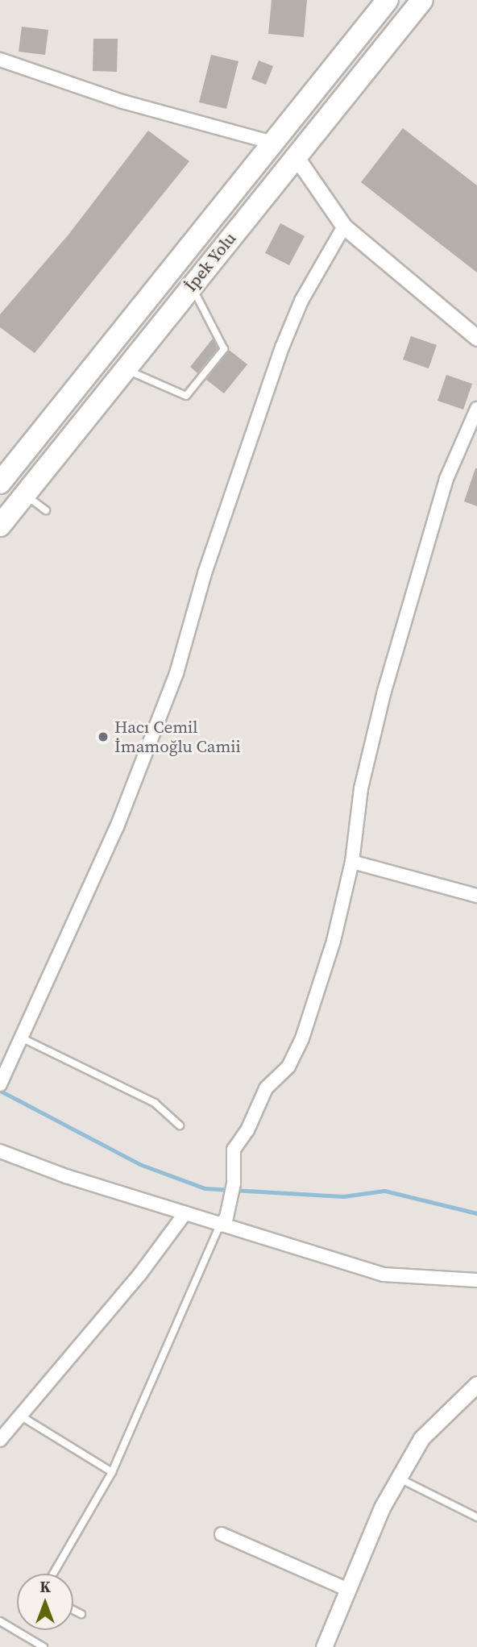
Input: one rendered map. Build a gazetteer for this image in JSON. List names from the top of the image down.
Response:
{
  "streets": {
    "highway": ["İpek Yolu"]
  },
  "places": ["Hacı Cemil İmamoğlu Camii"],
  "north": "top"
}
